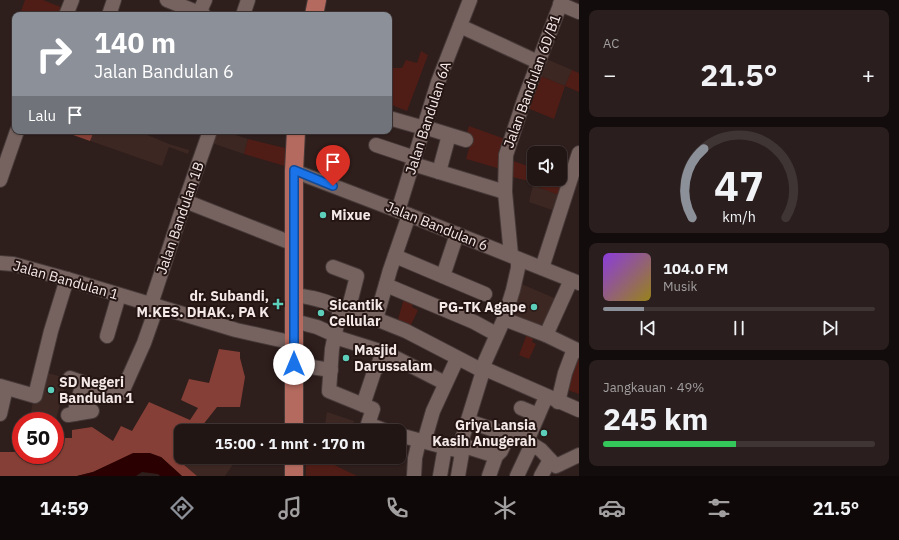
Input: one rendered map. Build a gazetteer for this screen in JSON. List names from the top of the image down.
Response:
{
  "streets": {
    "street": [
      "Jalan Bandulan 6D/B1",
      "Jalan Bandulan 6A",
      "Jalan Bandulan 1B",
      "Jalan Bandulan 6",
      "Jalan Bandulan 1"
    ]
  },
  "crossings": [
    ["Jalan Bandulan 6D/B1", "Jalan Bandulan 6"],
    ["Jalan Bandulan 6A", "Jalan Bandulan 6"],
    ["Jalan Bandulan 1B", "Jalan Bandulan 1"]
  ],
  "places": {
    "other": [
      "Mixue",
      "PG-TK Agape",
      "Sicantik Cellular",
      "Masjid Darussalam",
      "SD Negeri Bandulan 1",
      "Griya Lansia Kasih Anugerah"
    ],
    "health": ["dr. Subandi, M.KES. DHAK., PA K"]
  },
  "page": {
    "tile": [
      "AC",
      ["Jangkauan · 49%", "245 km"]
    ],
    "turn": ["140 m", "Jalan Bandulan 6"],
    "heat": ["−", "21.5°", "+"],
    "then": "Lalu",
    "song": ["104.0 FM", "Musik"],
    "limit": "50",
    "trip": "15:00 · 1 mnt · 170 m",
    "tabs": ["14:59", "21.5°"],
    "gauge": ["47", "km/h"]
  }
}
